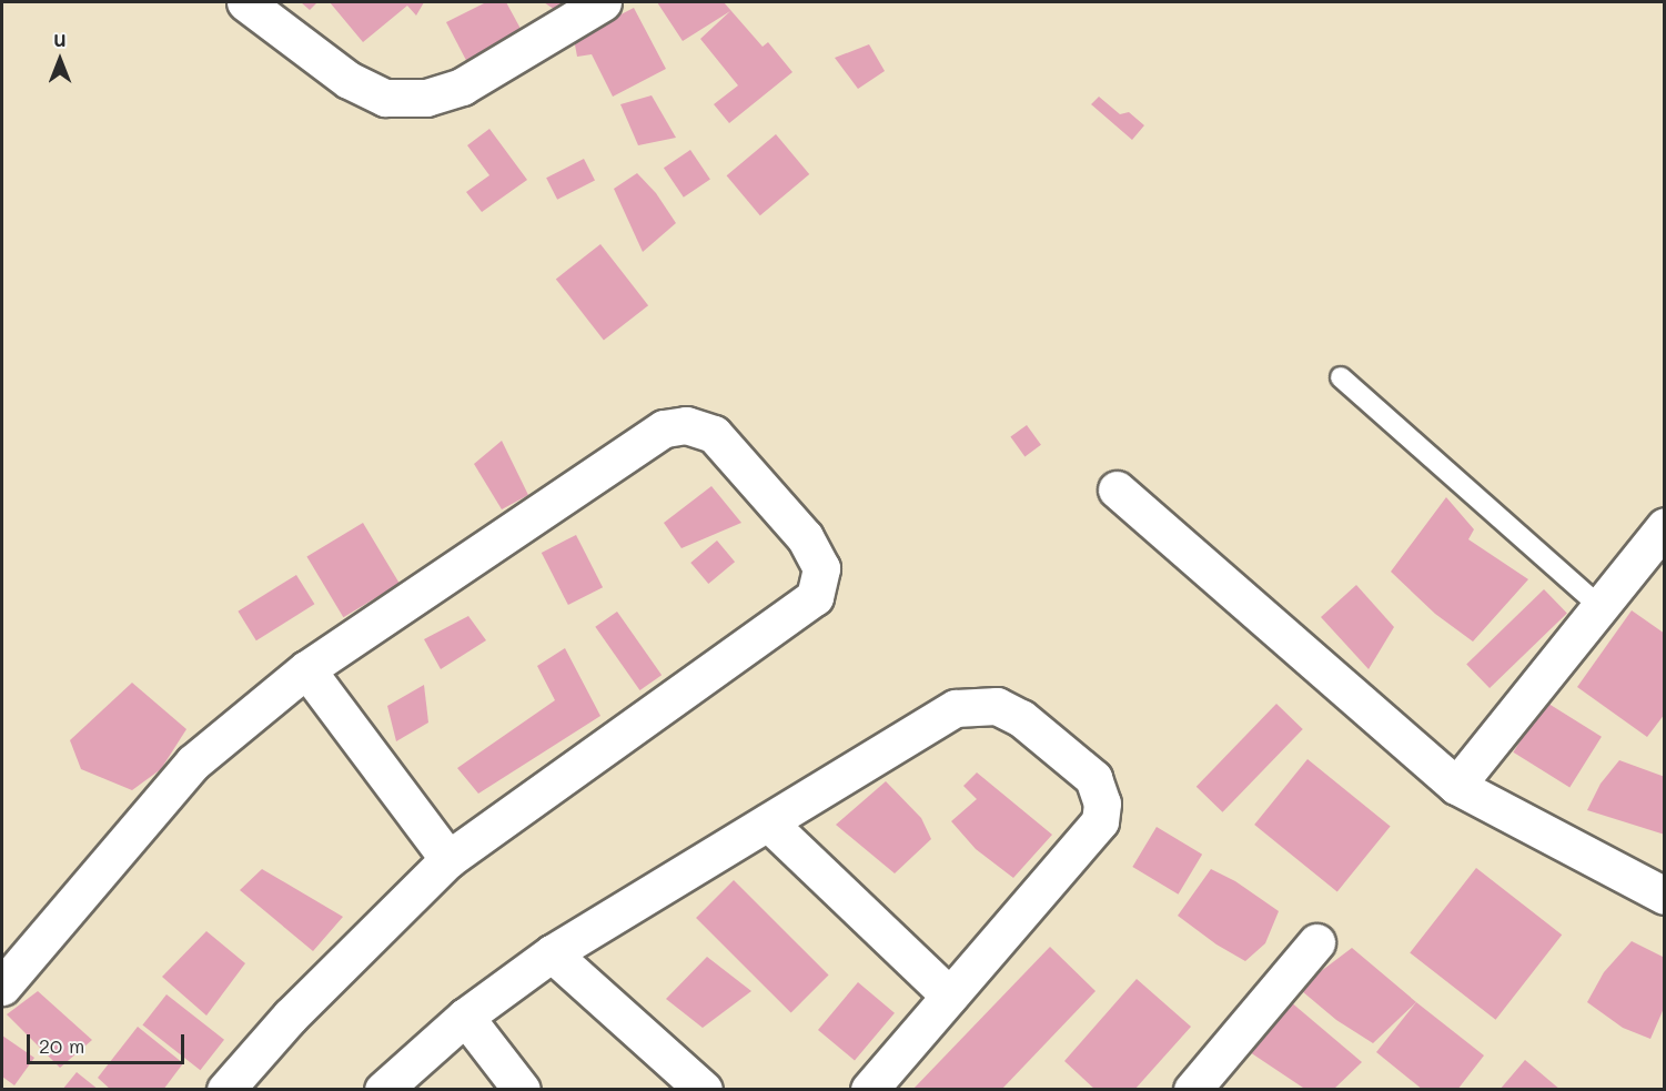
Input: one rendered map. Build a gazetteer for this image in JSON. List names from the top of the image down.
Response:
{
  "scale_bar": "20 m",
  "north": "top"
}
